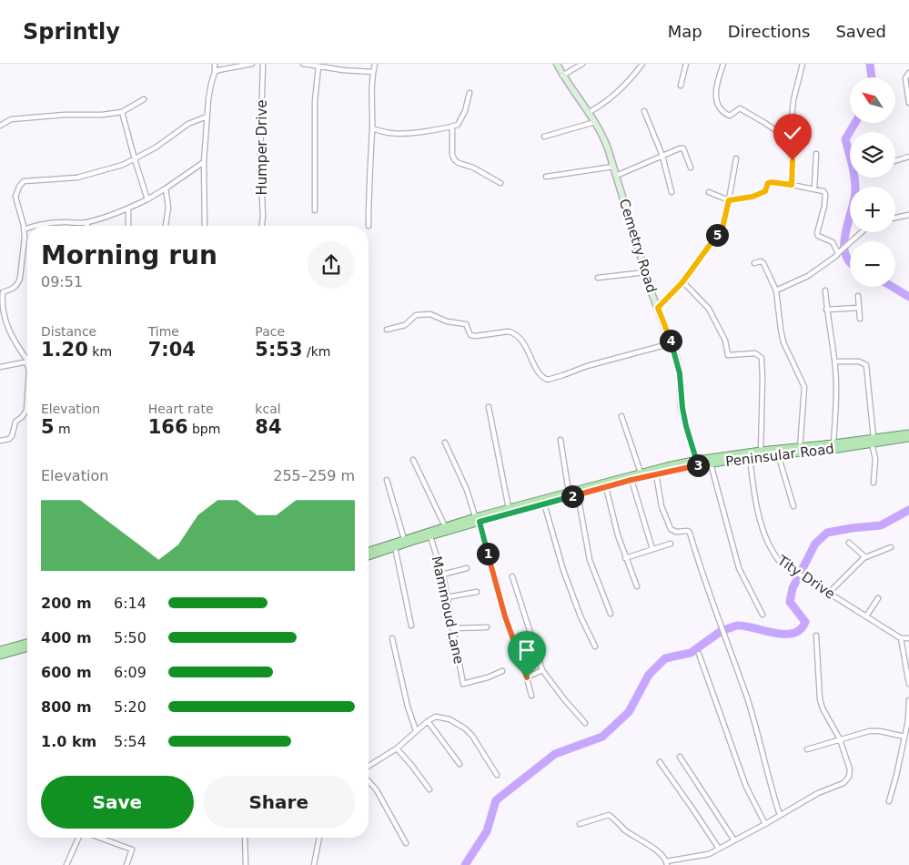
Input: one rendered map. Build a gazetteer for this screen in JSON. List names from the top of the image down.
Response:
{
  "streets": {
    "main road": ["Peninsular Road"],
    "street": [
      "Humper Drive",
      "Cemetry Road",
      "Tity Drive",
      "Mammoud Lane"
    ]
  },
  "crossings": [
    ["Cemetry Road", "Peninsular Road"],
    ["Peninsular Road", "Tity Drive"],
    ["Peninsular Road", "Mammoud Lane"]
  ],
  "north": "top left",
  "page": {
    "header": "Sprintly",
    "nav": ["Map", "Directions", "Saved"],
    "map_buttons": ["+", "−"],
    "pins": [
      "5",
      "4",
      "3",
      "2",
      "1"
    ],
    "heading": ["Morning run", "09:51"],
    "stats": [
      ["Distance", "1.20 km"],
      ["Time", "7:04"],
      ["Pace", "5:53 /km"],
      ["Elevation", "5 m"],
      ["Heart rate", "166 bpm"],
      ["kcal", "84"]
    ],
    "chart": ["Elevation", "255–259 m"],
    "list": [
      {
        "name": "200 m",
        "note": "6:14"
      },
      {
        "name": "400 m",
        "note": "5:50"
      },
      {
        "name": "600 m",
        "note": "6:09"
      },
      {
        "name": "800 m",
        "note": "5:20"
      },
      {
        "name": "1.0 km",
        "note": "5:54"
      }
    ],
    "buttons": ["Save", "Share"]
  }
}
